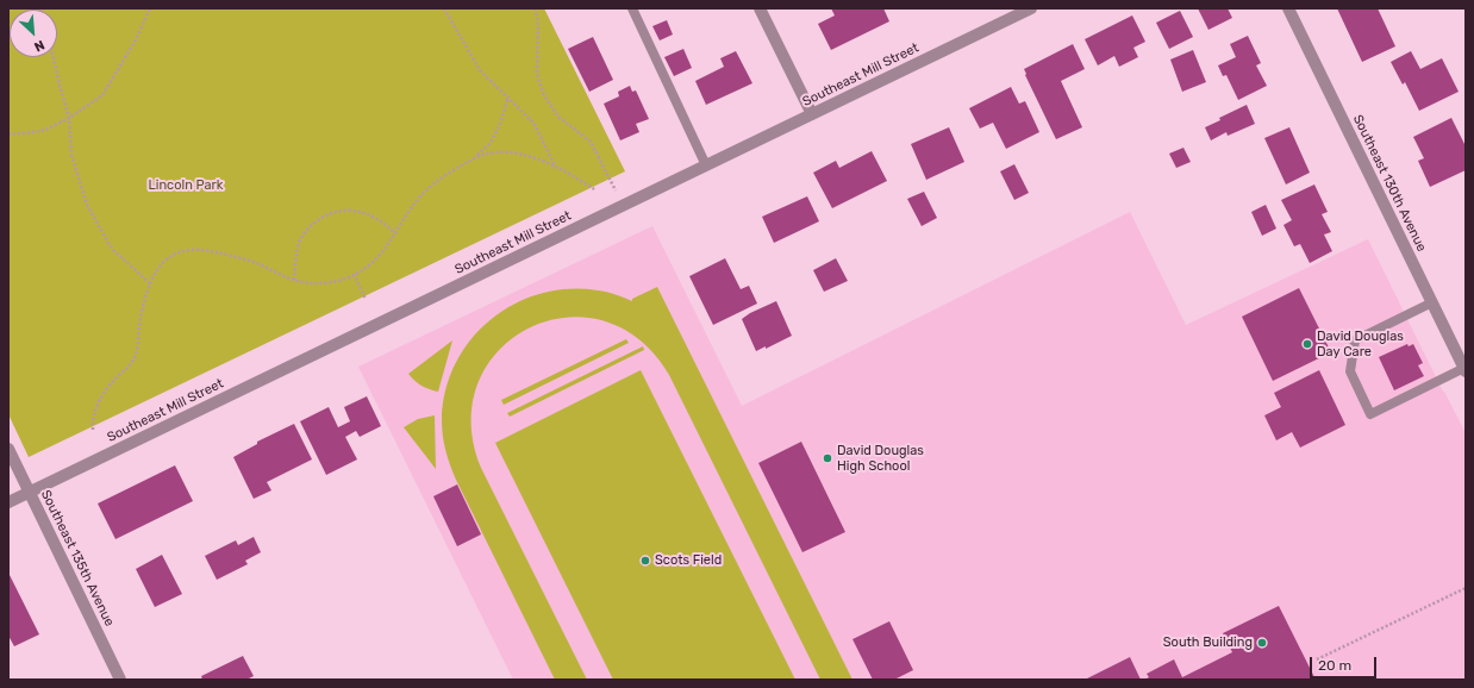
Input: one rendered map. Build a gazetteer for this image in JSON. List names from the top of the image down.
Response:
{
  "streets": {
    "street": ["Southeast Mill Street", "Southeast 130th Avenue", "Southeast 135th Avenue"]
  },
  "crossings": [
    ["Southeast Mill Street", "Southeast 135th Avenue"]
  ],
  "parks": ["Lincoln Park"],
  "places": [
    "David Douglas Day Care",
    "David Douglas High School",
    "Scots Field",
    "South Building"
  ],
  "scale_bar": "20 m",
  "north": "bottom right"
}
